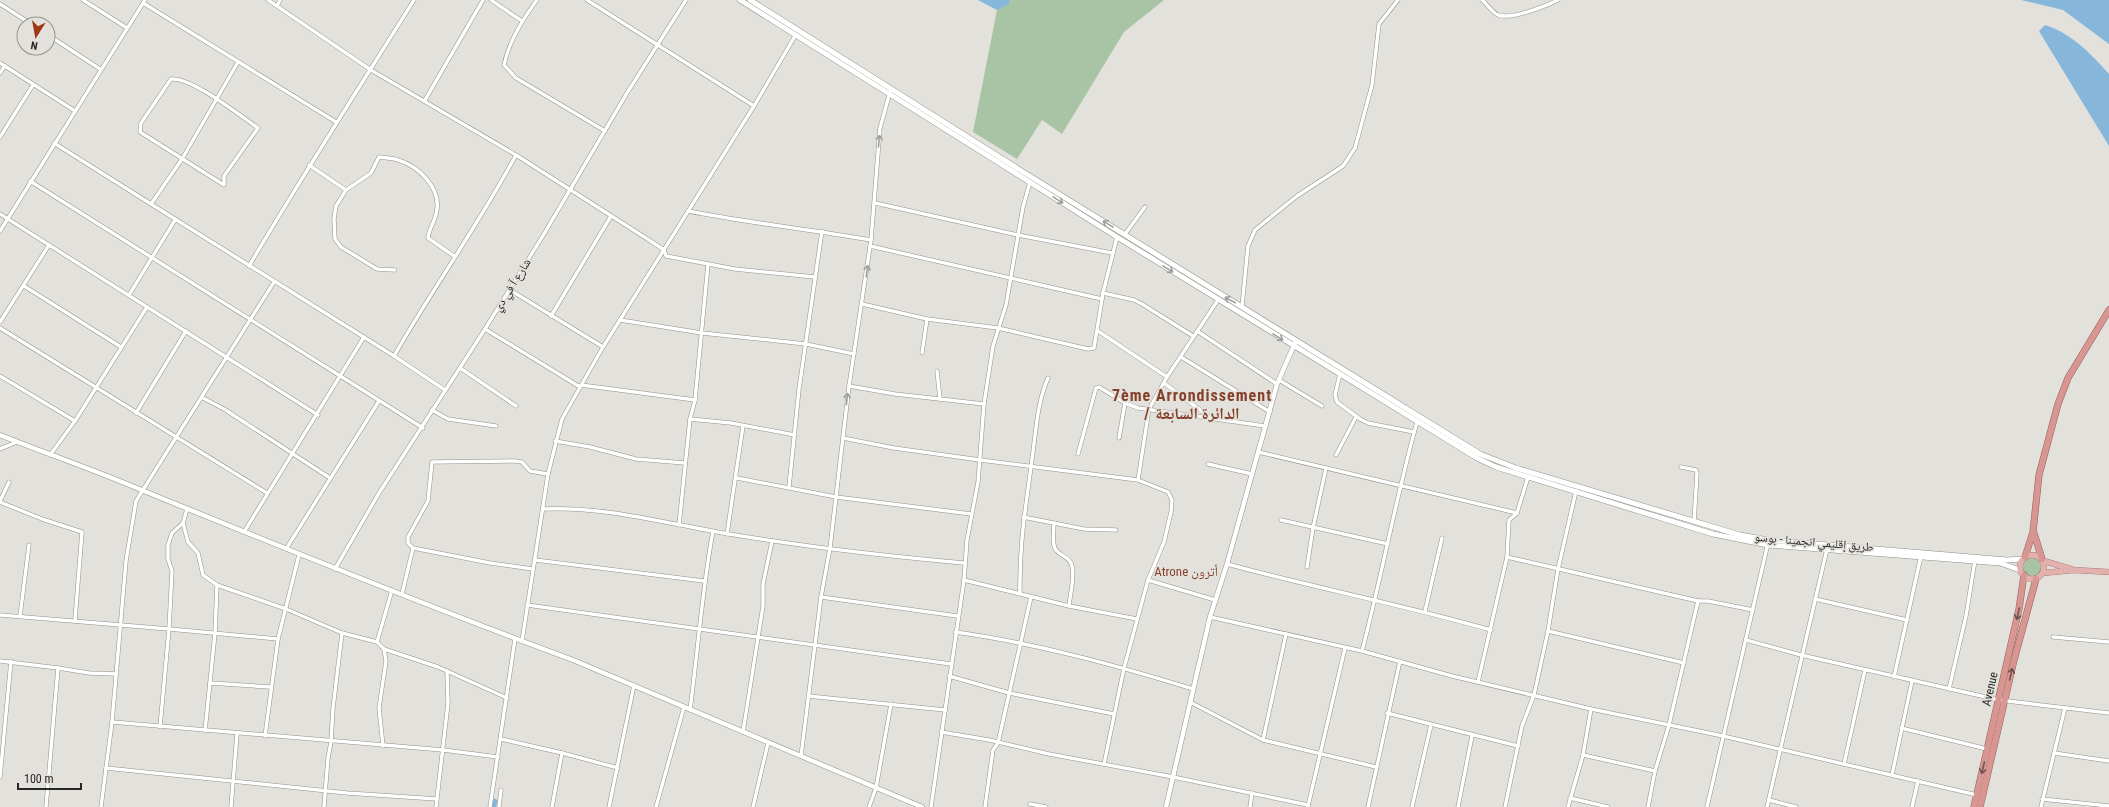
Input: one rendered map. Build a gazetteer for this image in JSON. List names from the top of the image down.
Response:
{
  "streets": {
    "highway": ["Avenue"],
    "main road": ["طريق إقليمي انجمينا - بوسو"],
    "street": ["شارع آ في دي"]
  },
  "crossings": [
    ["طريق إقليمي انجمينا - بوسو", "Avenue"]
  ],
  "districts": ["7ème Arrondissement / الدائرة السابعة", "Atrone أترون"],
  "scale_bar": "100 m",
  "north": "bottom"
}
